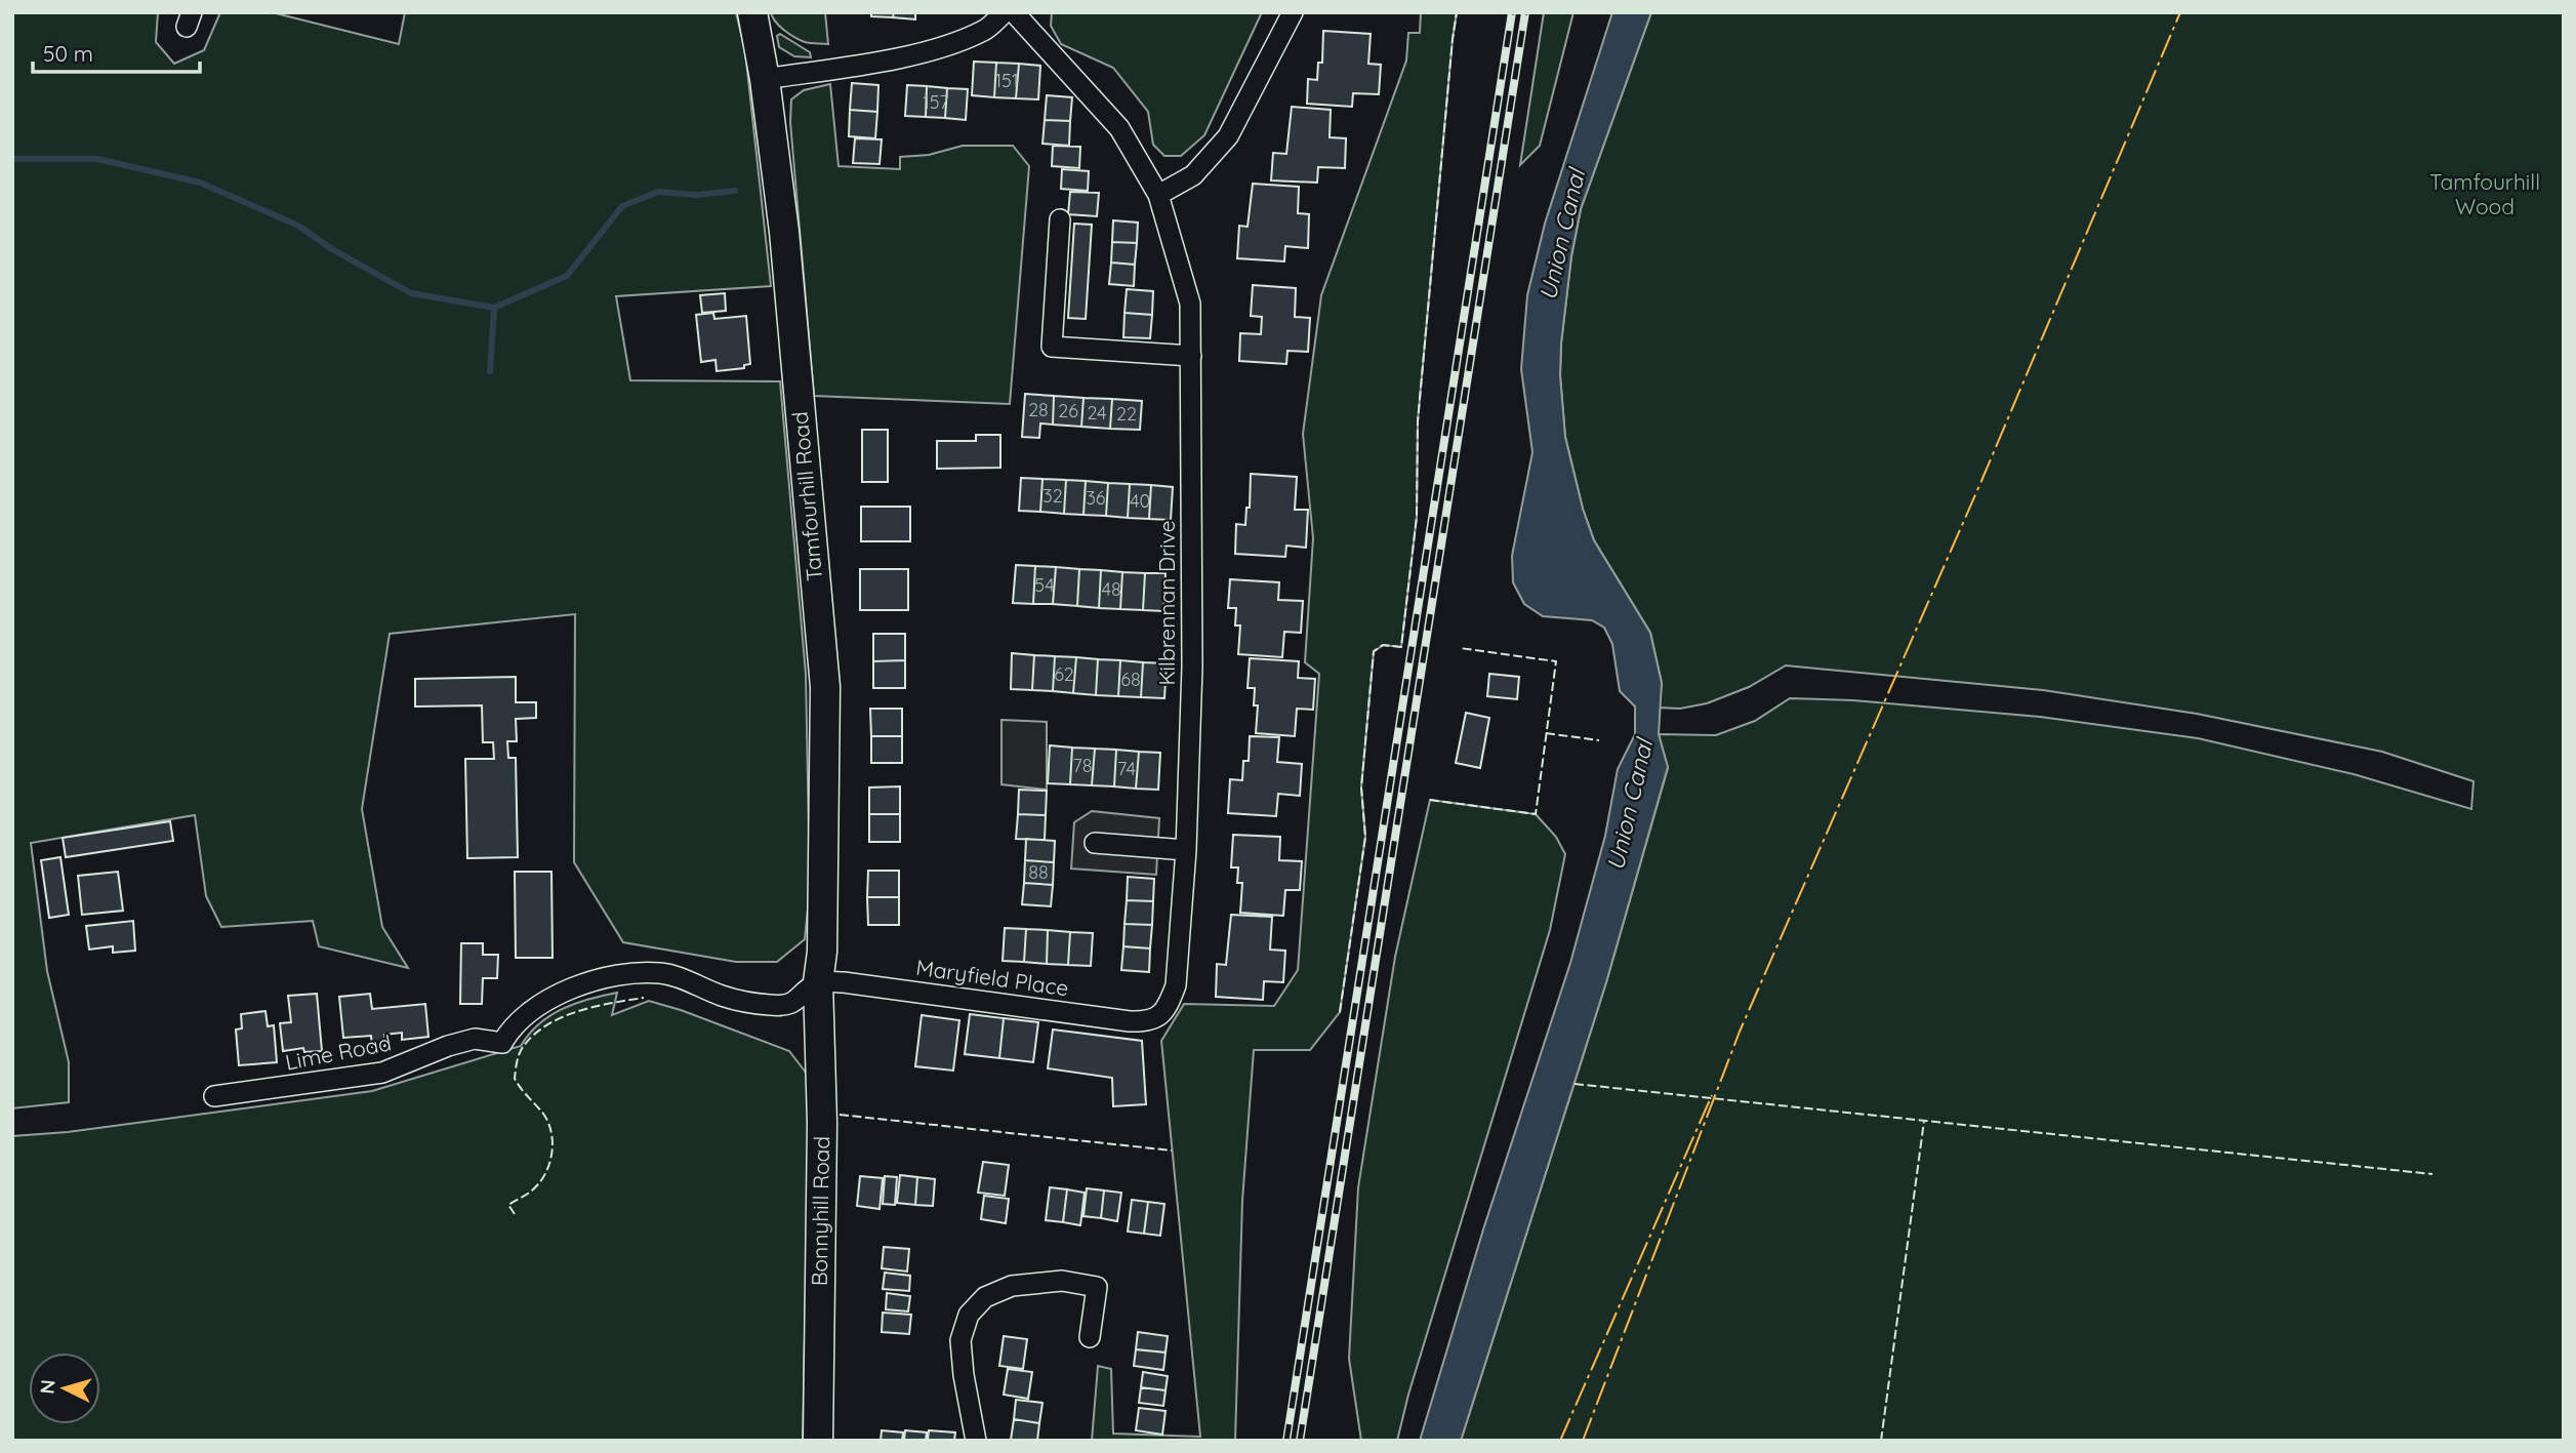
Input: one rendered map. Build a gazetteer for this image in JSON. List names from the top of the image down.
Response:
{
  "streets": {
    "main road": ["Tamfourhill Road", "Bonnyhill Road"],
    "street": ["Kilbrennan Drive", "Maryfield Place", "Lime Road"]
  },
  "crossings": [
    ["Tamfourhill Road", "Maryfield Place"],
    ["Tamfourhill Road", "Lime Road"],
    ["Tamfourhill Road", "Bonnyhill Road"],
    ["Kilbrennan Drive", "Maryfield Place"],
    ["Maryfield Place", "Lime Road"],
    ["Maryfield Place", "Bonnyhill Road"],
    ["Lime Road", "Bonnyhill Road"]
  ],
  "water": ["Union Canal"],
  "parks": ["Tamfourhill Wood"],
  "house_numbers": [
    "151",
    "157",
    "28",
    "26",
    "24",
    "22",
    "32",
    "36",
    "40",
    "54",
    "48",
    "62",
    "68",
    "78",
    "74",
    "88"
  ],
  "scale_bar": "50 m",
  "north": "left"
}
